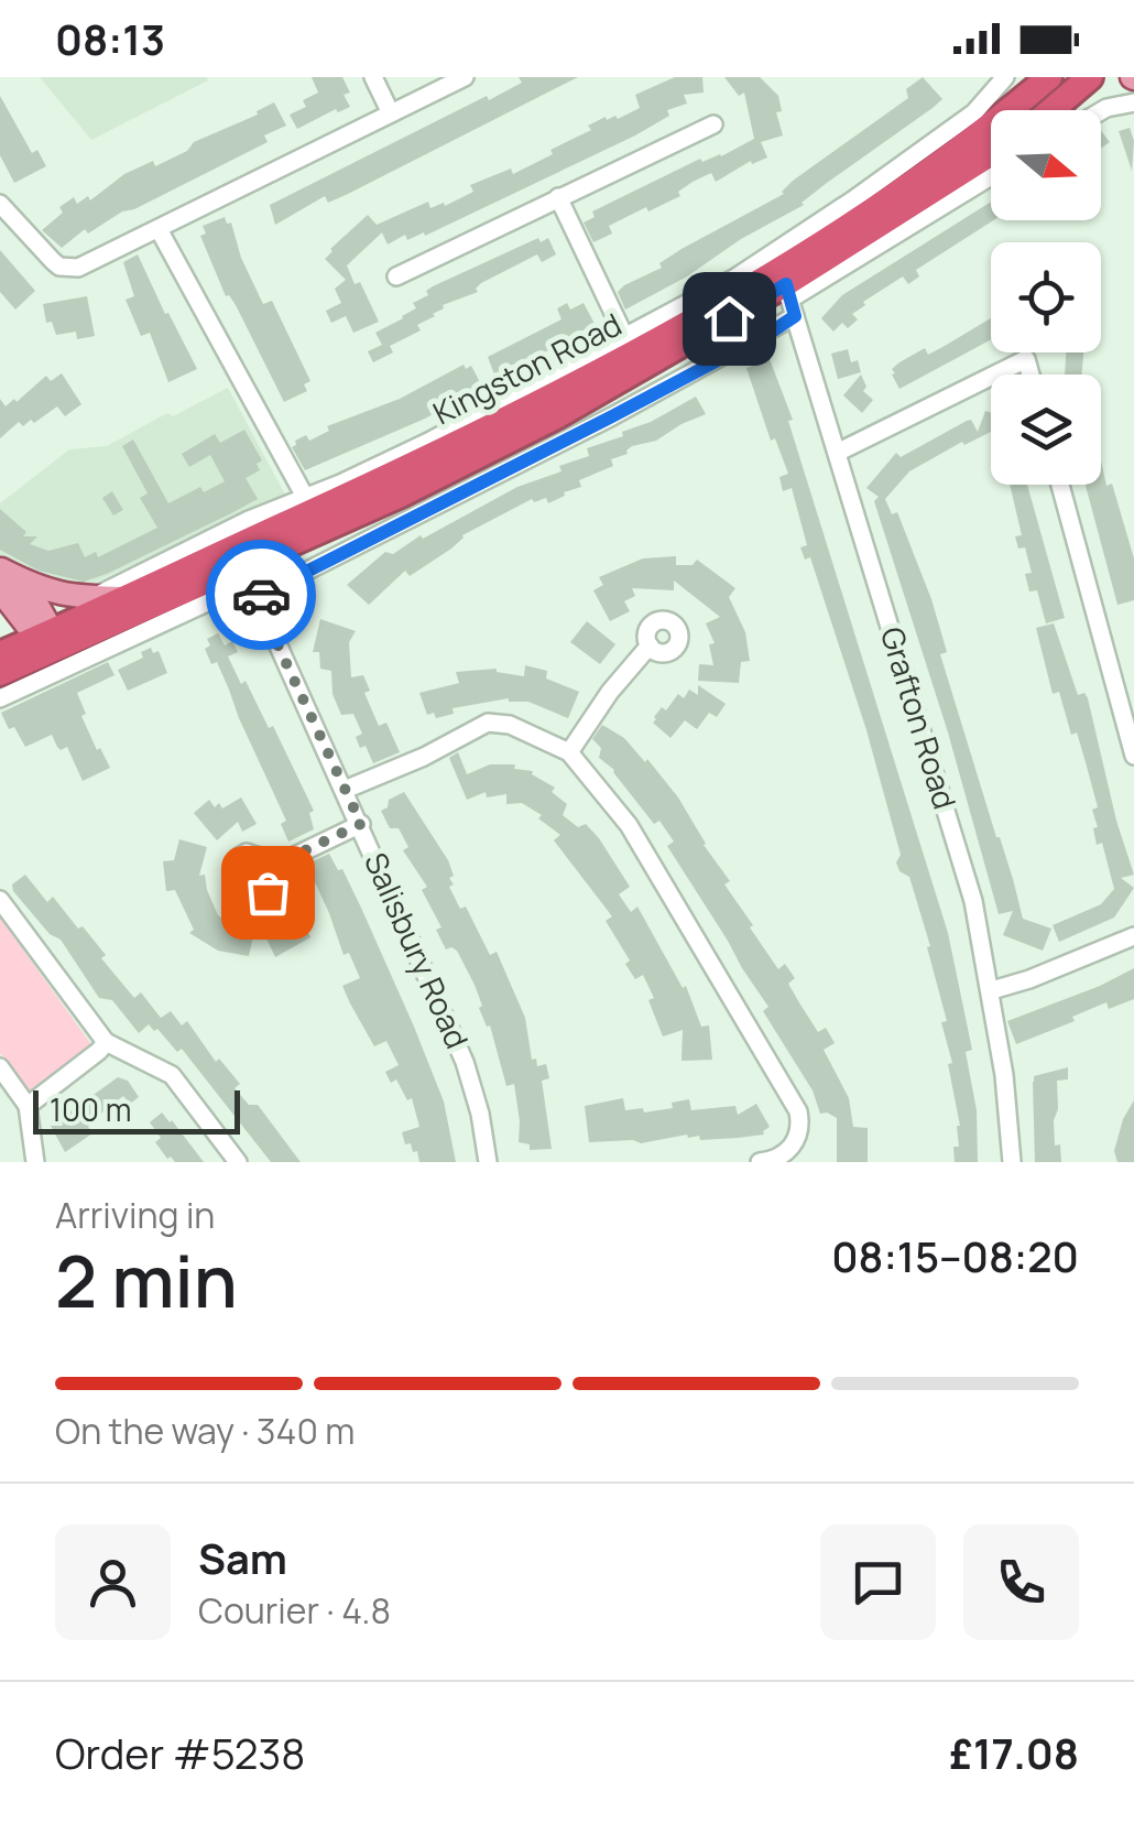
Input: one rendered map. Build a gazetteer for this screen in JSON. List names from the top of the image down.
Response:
{
  "streets": {
    "highway": ["Kingston Road"],
    "street": ["Grafton Road", "Salisbury Road"]
  },
  "crossings": [
    ["Kingston Road", "Grafton Road"],
    ["Kingston Road", "Salisbury Road"]
  ],
  "scale_bar": "100 m",
  "north": "right",
  "page": {
    "status": "08:13",
    "scale": "100 m",
    "heading": ["2 min", "Arriving in", "08:15–08:20"],
    "panel": [
      "Sam",
      "Courier · 4.8",
      "Order #5238",
      "£17.08"
    ],
    "bar": "On the way · 340 m"
  }
}
